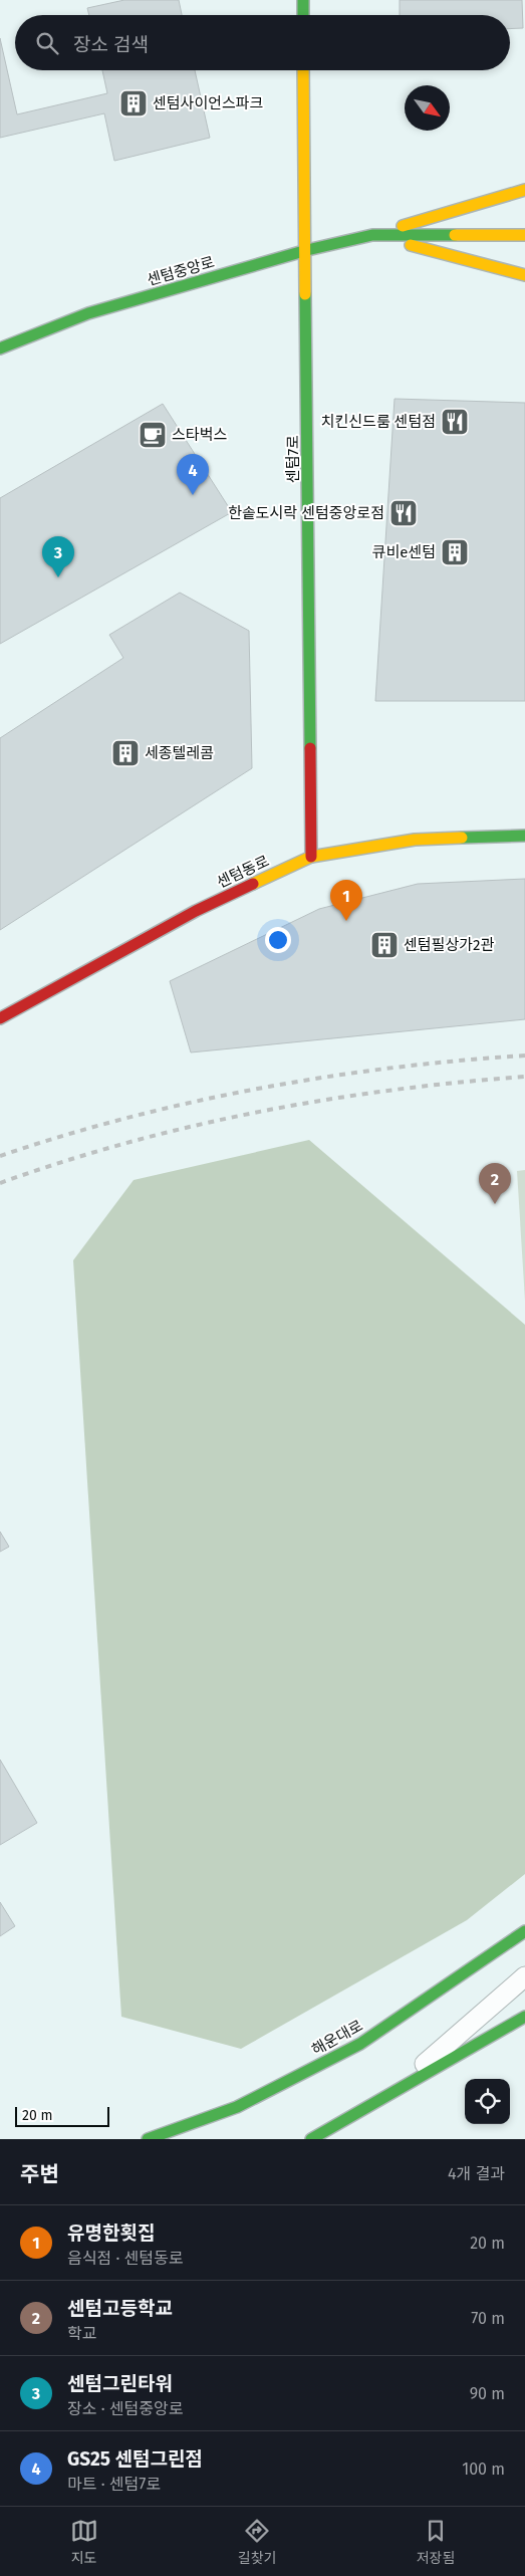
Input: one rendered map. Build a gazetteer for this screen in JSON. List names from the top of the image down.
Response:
{
  "streets": {
    "main road": [
      "센텀중앙로",
      "센텀7로",
      "센텀동로",
      "해운대로"
    ]
  },
  "crossings": [
    ["센텀중앙로", "센텀7로"],
    ["센텀7로", "센텀동로"]
  ],
  "places": {
    "building": [
      "센텀사이언스파크",
      "큐비e센텀",
      "세종텔레콤",
      "센텀필상가2관"
    ],
    "restaurant": ["치킨신드룸 센텀점", "한솥도시락 센텀중앙로점"],
    "cafe": ["스타벅스"]
  },
  "scale_bar": "20 m",
  "north": "bottom right",
  "page": {
    "search": "장소 검색",
    "pins": [
      "4",
      "3",
      "1",
      "2"
    ],
    "scale": "20 m",
    "heading": ["주변", "4개 결과"],
    "list": [
      {
        "mark": "1",
        "name": "유명한횟집",
        "note": "음식점 · 센텀동로",
        "value": "20 m"
      },
      {
        "mark": "2",
        "name": "센텀고등학교",
        "note": "학교",
        "value": "70 m"
      },
      {
        "mark": "3",
        "name": "센텀그린타워",
        "note": "장소 · 센텀중앙로",
        "value": "90 m"
      },
      {
        "mark": "4",
        "name": "GS25 센텀그린점",
        "note": "마트 · 센텀7로",
        "value": "100 m"
      }
    ],
    "nav": ["지도", "길찾기", "저장됨"]
  }
}
